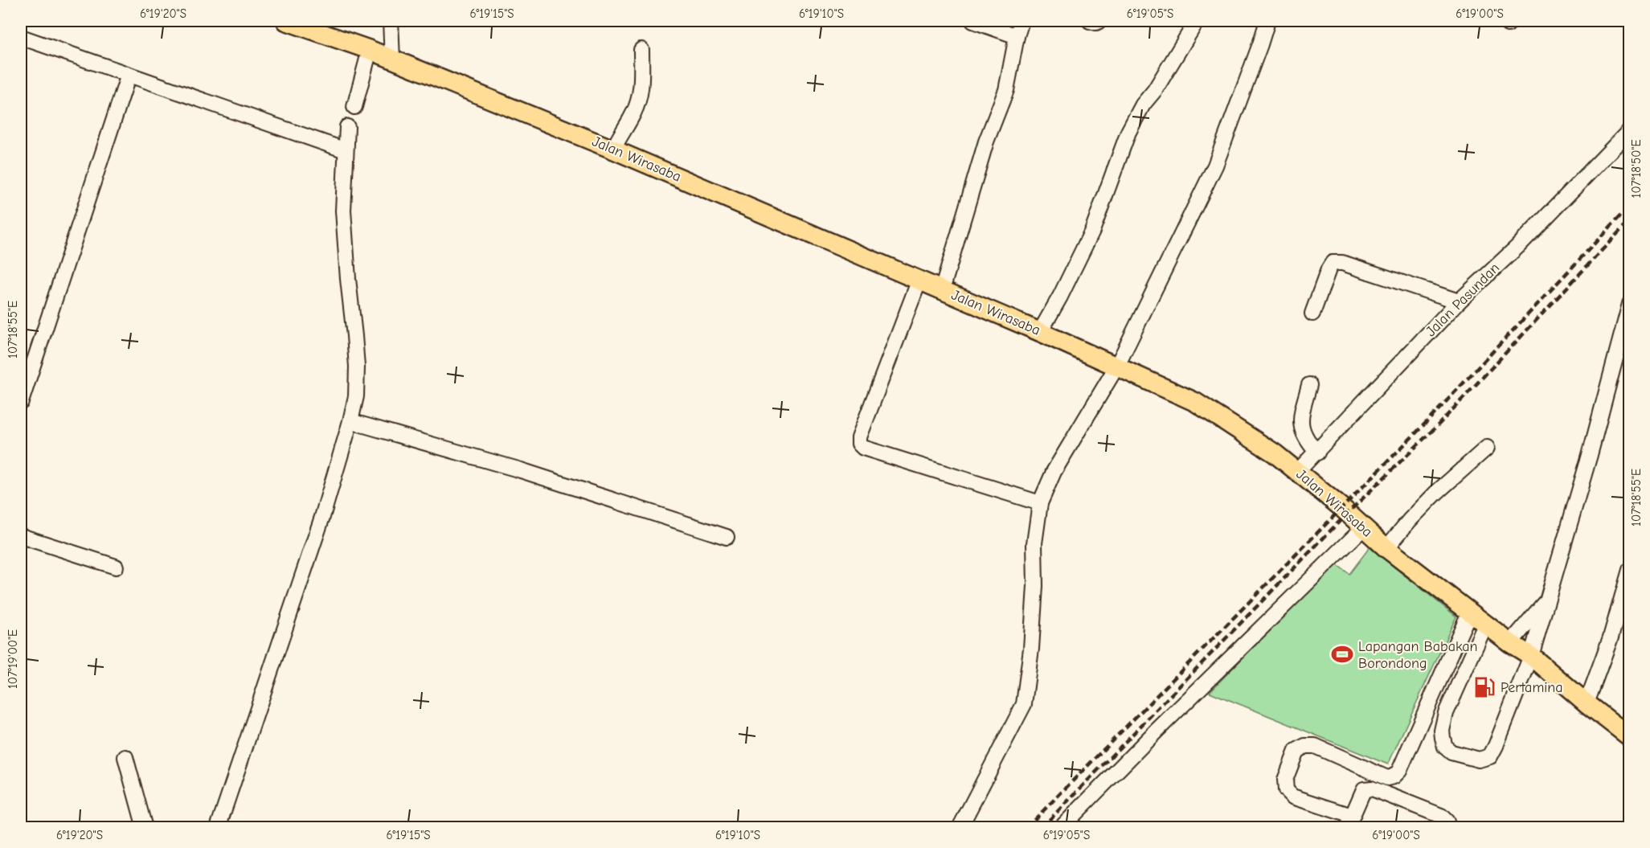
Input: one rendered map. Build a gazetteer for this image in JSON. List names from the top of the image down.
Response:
{
  "streets": {
    "main road": ["Jalan Wirasaba"],
    "street": ["Jalan Pasundan"]
  },
  "crossings": [
    ["Jalan Wirasaba", "Jalan Pasundan"]
  ],
  "places": {
    "sports": ["Lapangan Babakan Borondong"],
    "fuel station": ["Pertamina"]
  },
  "coordinates": [
    "6°19'20\"S",
    "6°19'15\"S",
    "6°19'10\"S",
    "6°19'05\"S",
    "6°19'00\"S",
    "107°18'50\"E",
    "107°18'55\"E",
    "107°19'00\"E"
  ]
}
